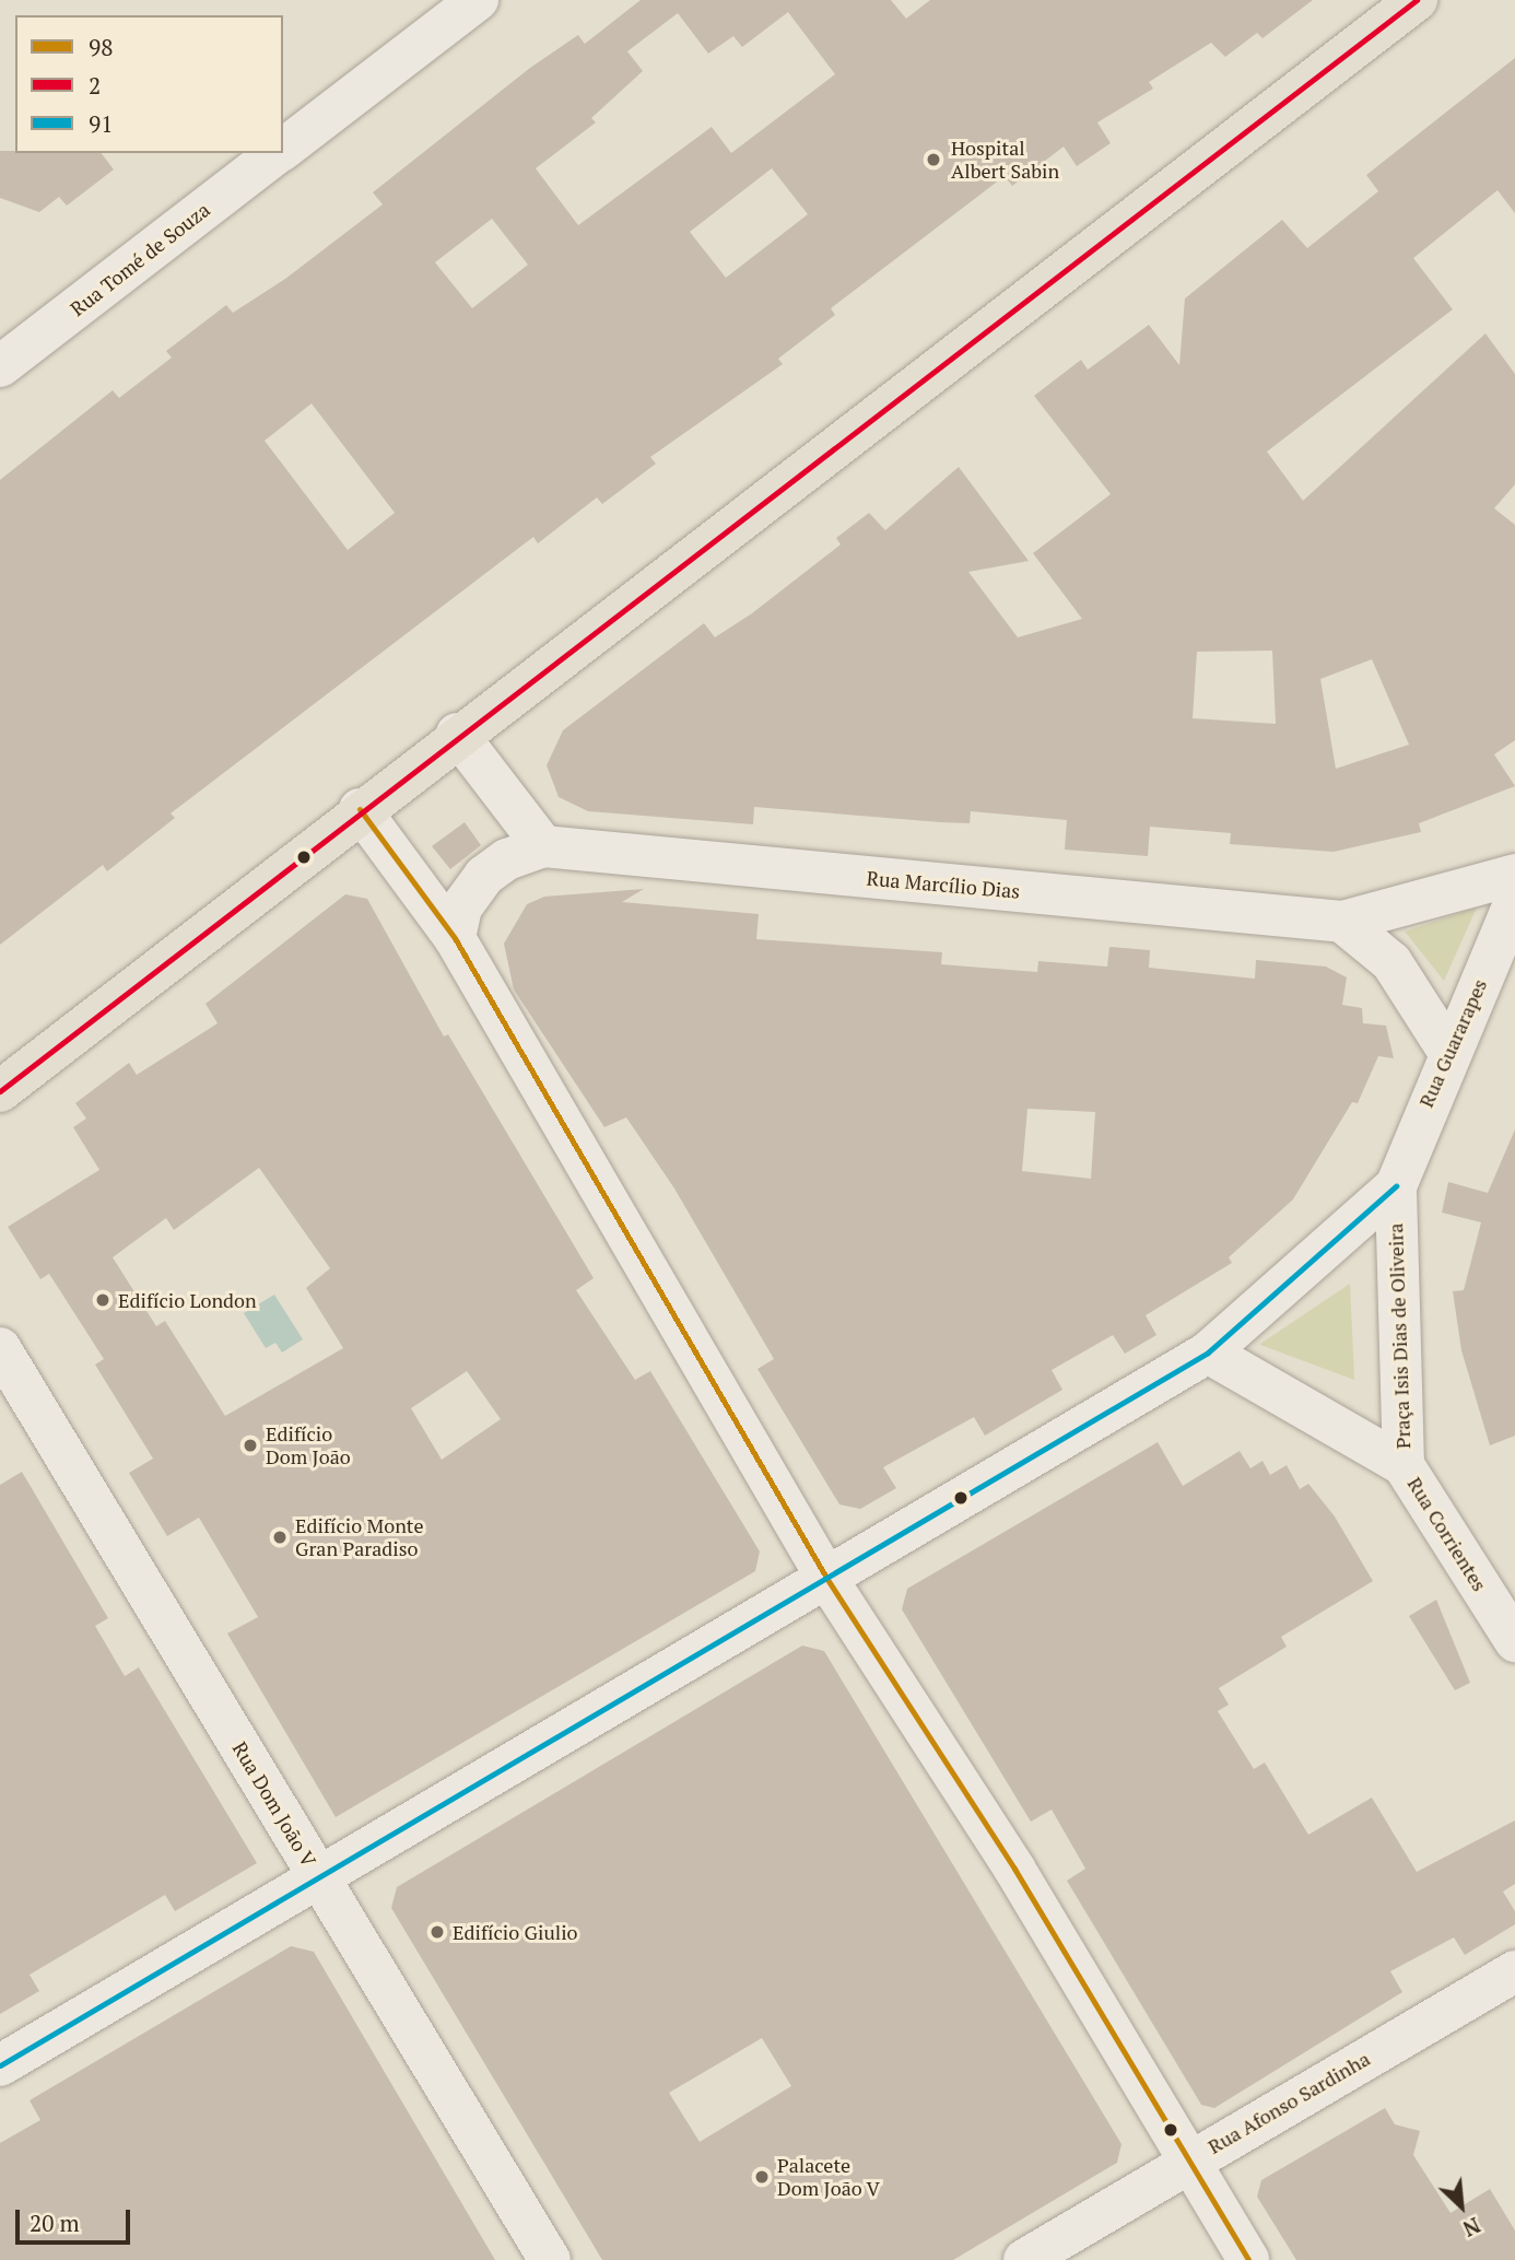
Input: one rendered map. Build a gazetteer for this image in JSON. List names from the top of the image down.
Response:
{
  "streets": {
    "street": [
      "Rua Tomé de Souza",
      "Rua Marcílio Dias",
      "Rua Guararapes",
      "Praça Isis Dias de Oliveira",
      "Rua Corrientes",
      "Rua Dom João V",
      "Rua Afonso Sardinha"
    ]
  },
  "crossings": [
    ["Rua Guararapes", "Praça Isis Dias de Oliveira"],
    ["Praça Isis Dias de Oliveira", "Rua Corrientes"]
  ],
  "places": [
    "Hospital Albert Sabin",
    "Edifício London",
    "Edifício Dom João",
    "Edifício Monte Gran Paradiso",
    "Edifício Giulio",
    "Palacete Dom João V"
  ],
  "lines": ["transit line 2", "transit line 98", "transit line 91"],
  "legend": ["98", "2", "91"],
  "scale_bar": "20 m",
  "north": "bottom right"
}
